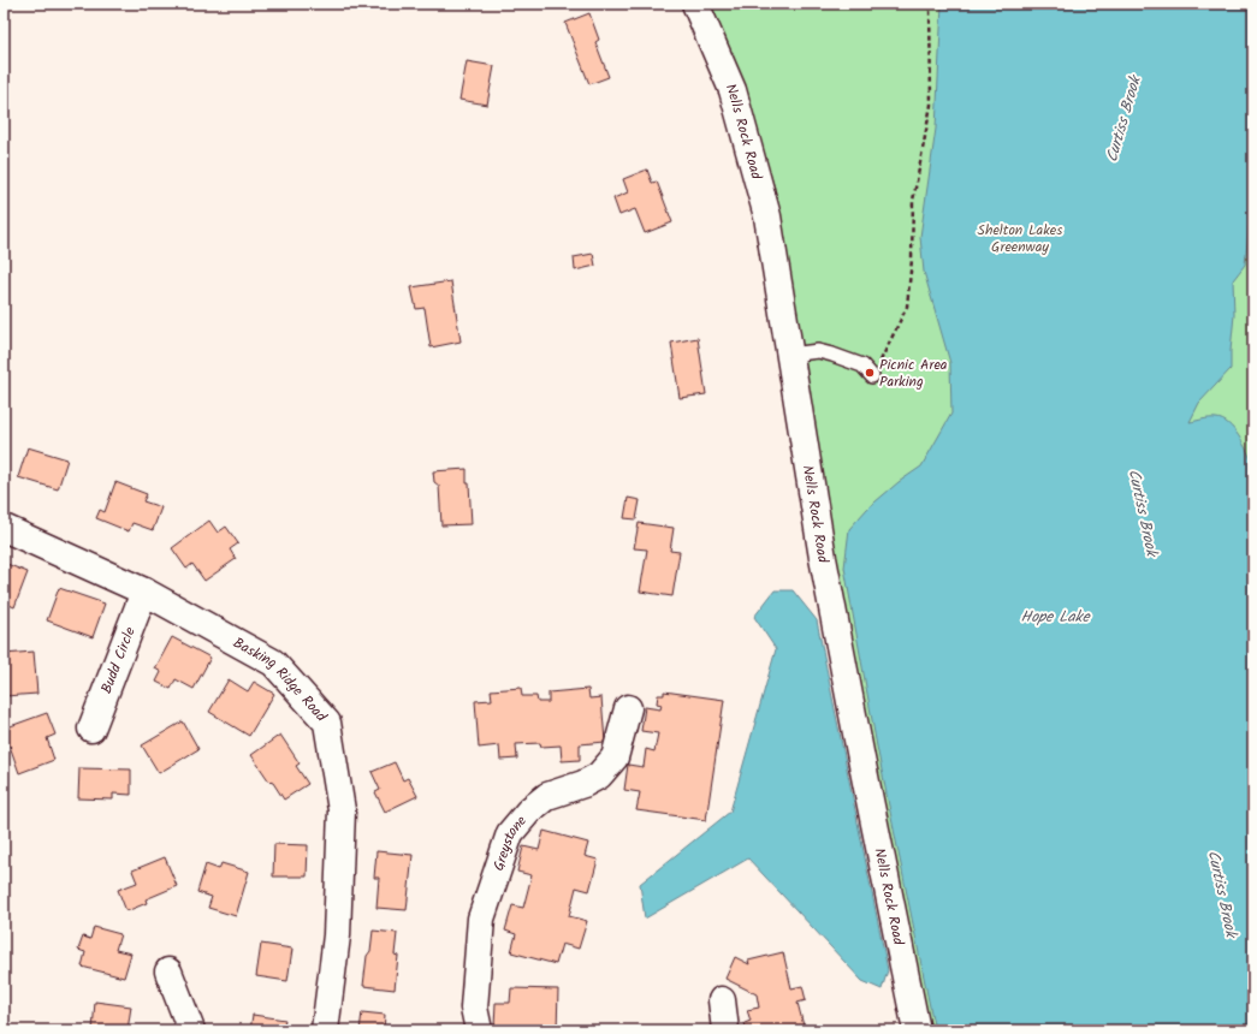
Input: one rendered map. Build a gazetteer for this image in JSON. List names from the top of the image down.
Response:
{
  "streets": {
    "street": [
      "Nells Rock Road",
      "Budd Circle",
      "Basking Ridge Road",
      "Greystone"
    ]
  },
  "crossings": [
    ["Budd Circle", "Basking Ridge Road"]
  ],
  "water": ["Curtiss Brook", "Hope Lake"],
  "parks": ["Shelton Lakes Greenway"],
  "places": ["Picnic Area Parking"]
}
